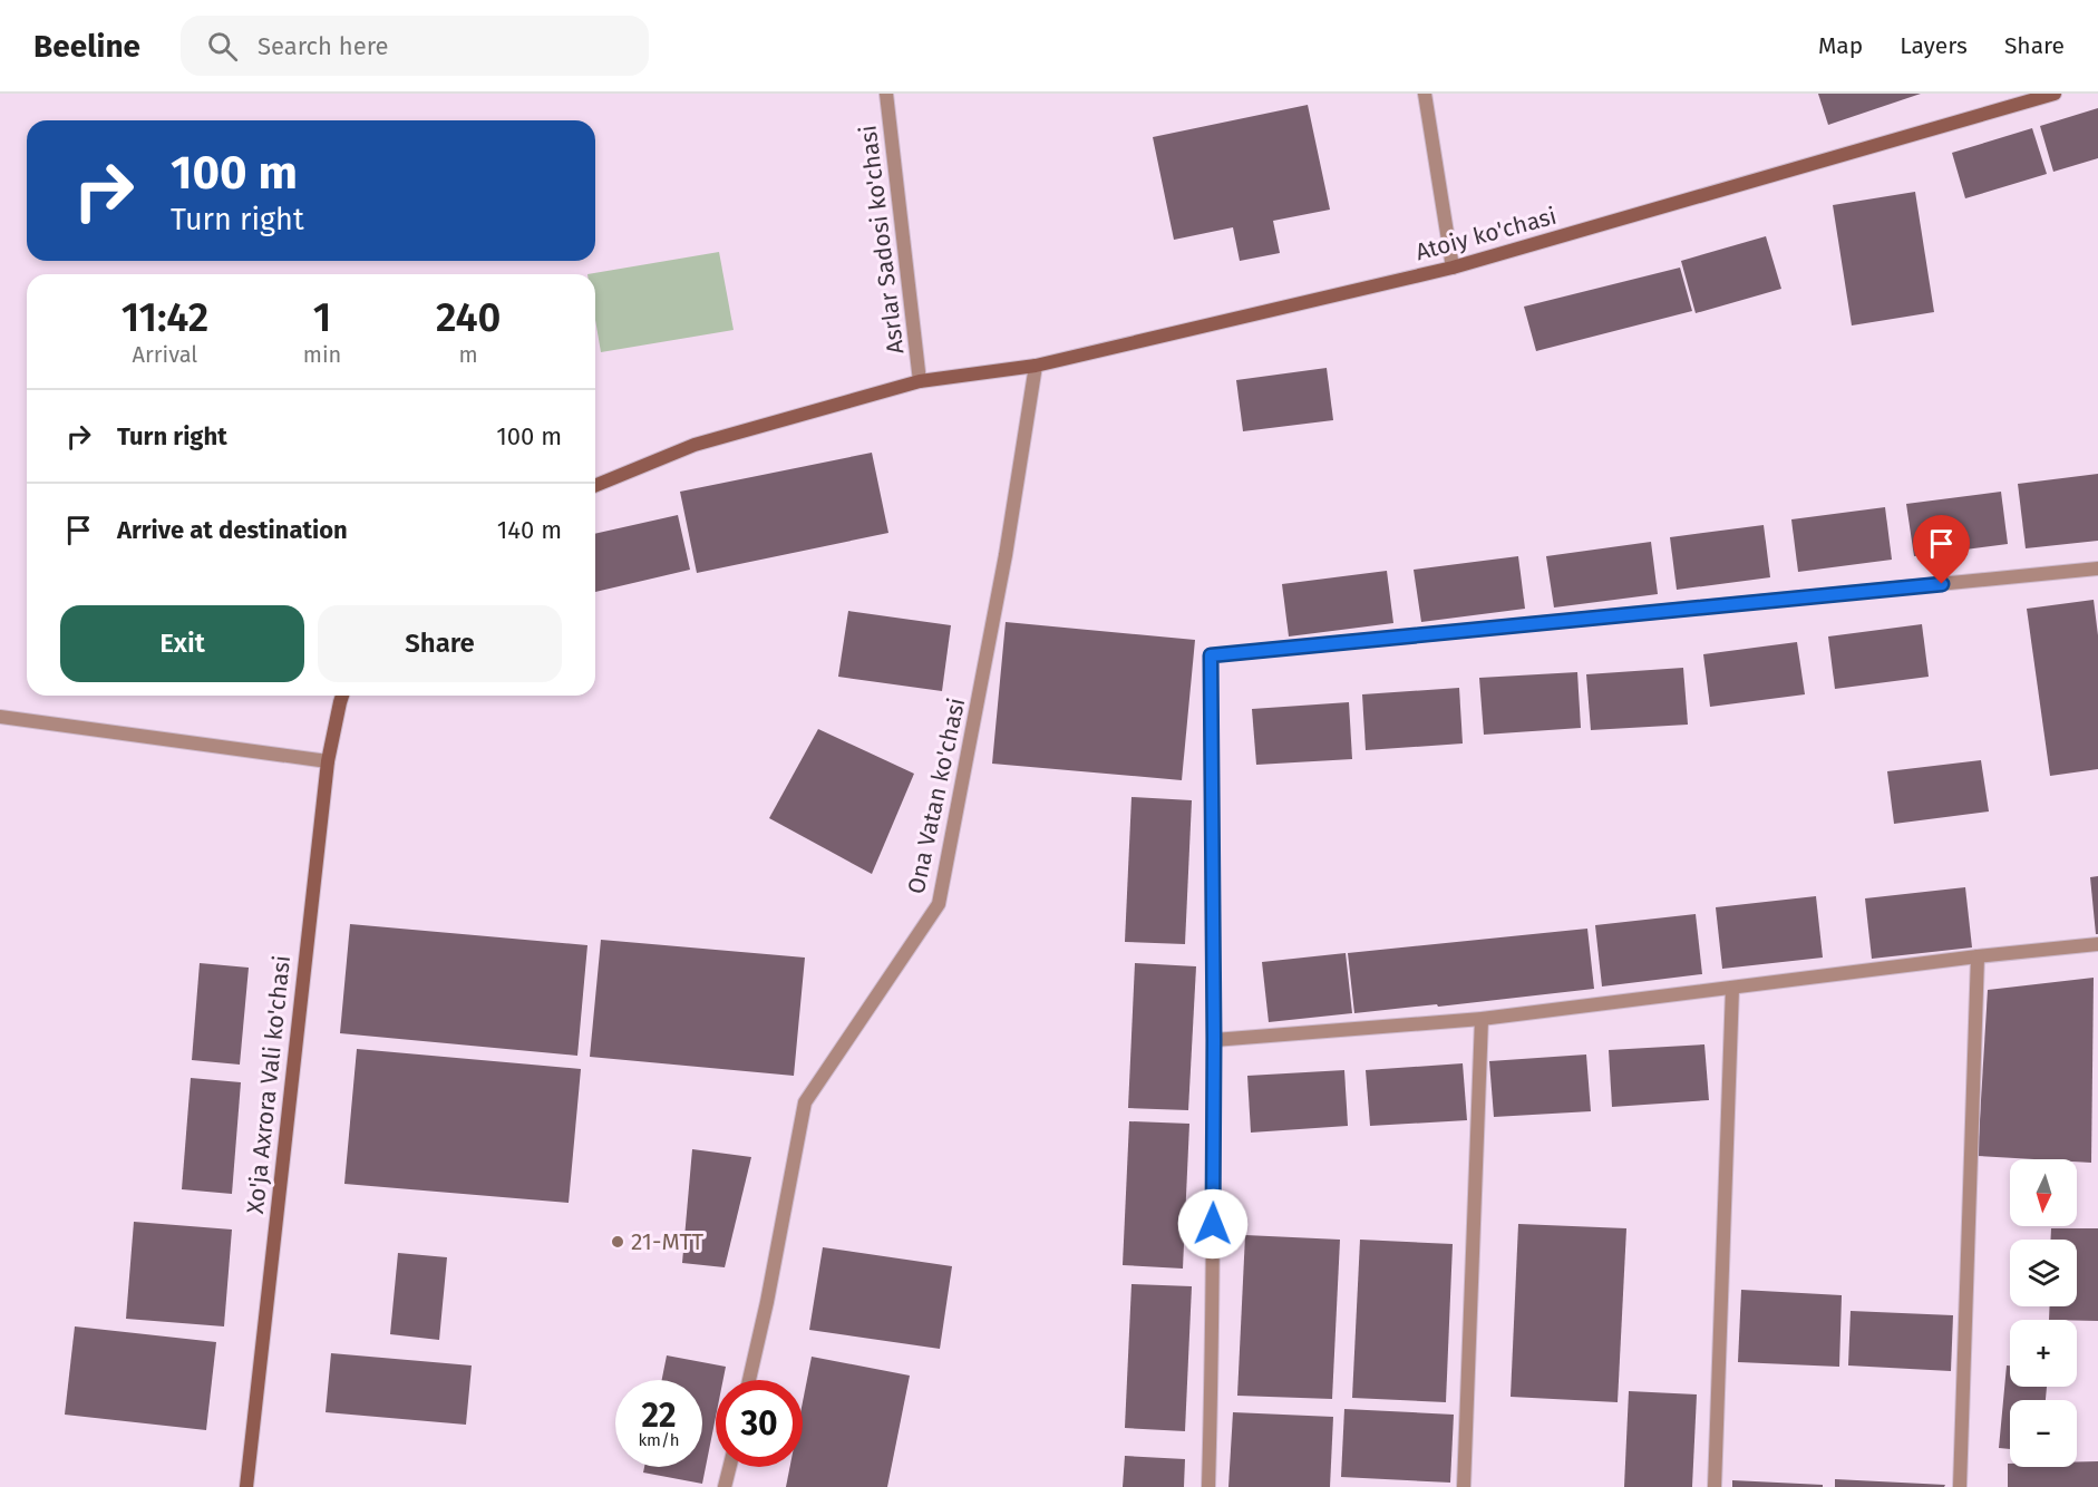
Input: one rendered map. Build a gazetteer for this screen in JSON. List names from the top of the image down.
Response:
{
  "streets": {
    "street": [
      "Atoiy ko'chasi",
      "Asrlar Sadosi ko'chasi",
      "Ona Vatan ko'chasi",
      "Xo'ja Axrora Vali ko'chasi"
    ]
  },
  "crossings": [
    ["Atoiy ko'chasi", "Asrlar Sadosi ko'chasi"],
    ["Atoiy ko'chasi", "Ona Vatan ko'chasi"]
  ],
  "places": ["21-MTT"],
  "north": "bottom",
  "page": {
    "header": "Beeline",
    "search": "Search here",
    "nav": ["Map", "Layers", "Share"],
    "turn": ["100 m", "Turn right"],
    "eta": [
      "11:42",
      "Arrival",
      "1",
      "min",
      "240",
      "m"
    ],
    "list": [
      {
        "name": "Turn right",
        "value": "100 m"
      },
      {
        "name": "Arrive at destination",
        "value": "140 m"
      }
    ],
    "buttons": ["Exit", "Share"],
    "map_buttons": ["+", "−"],
    "speed": "22 km/h",
    "limit": "30"
  }
}
